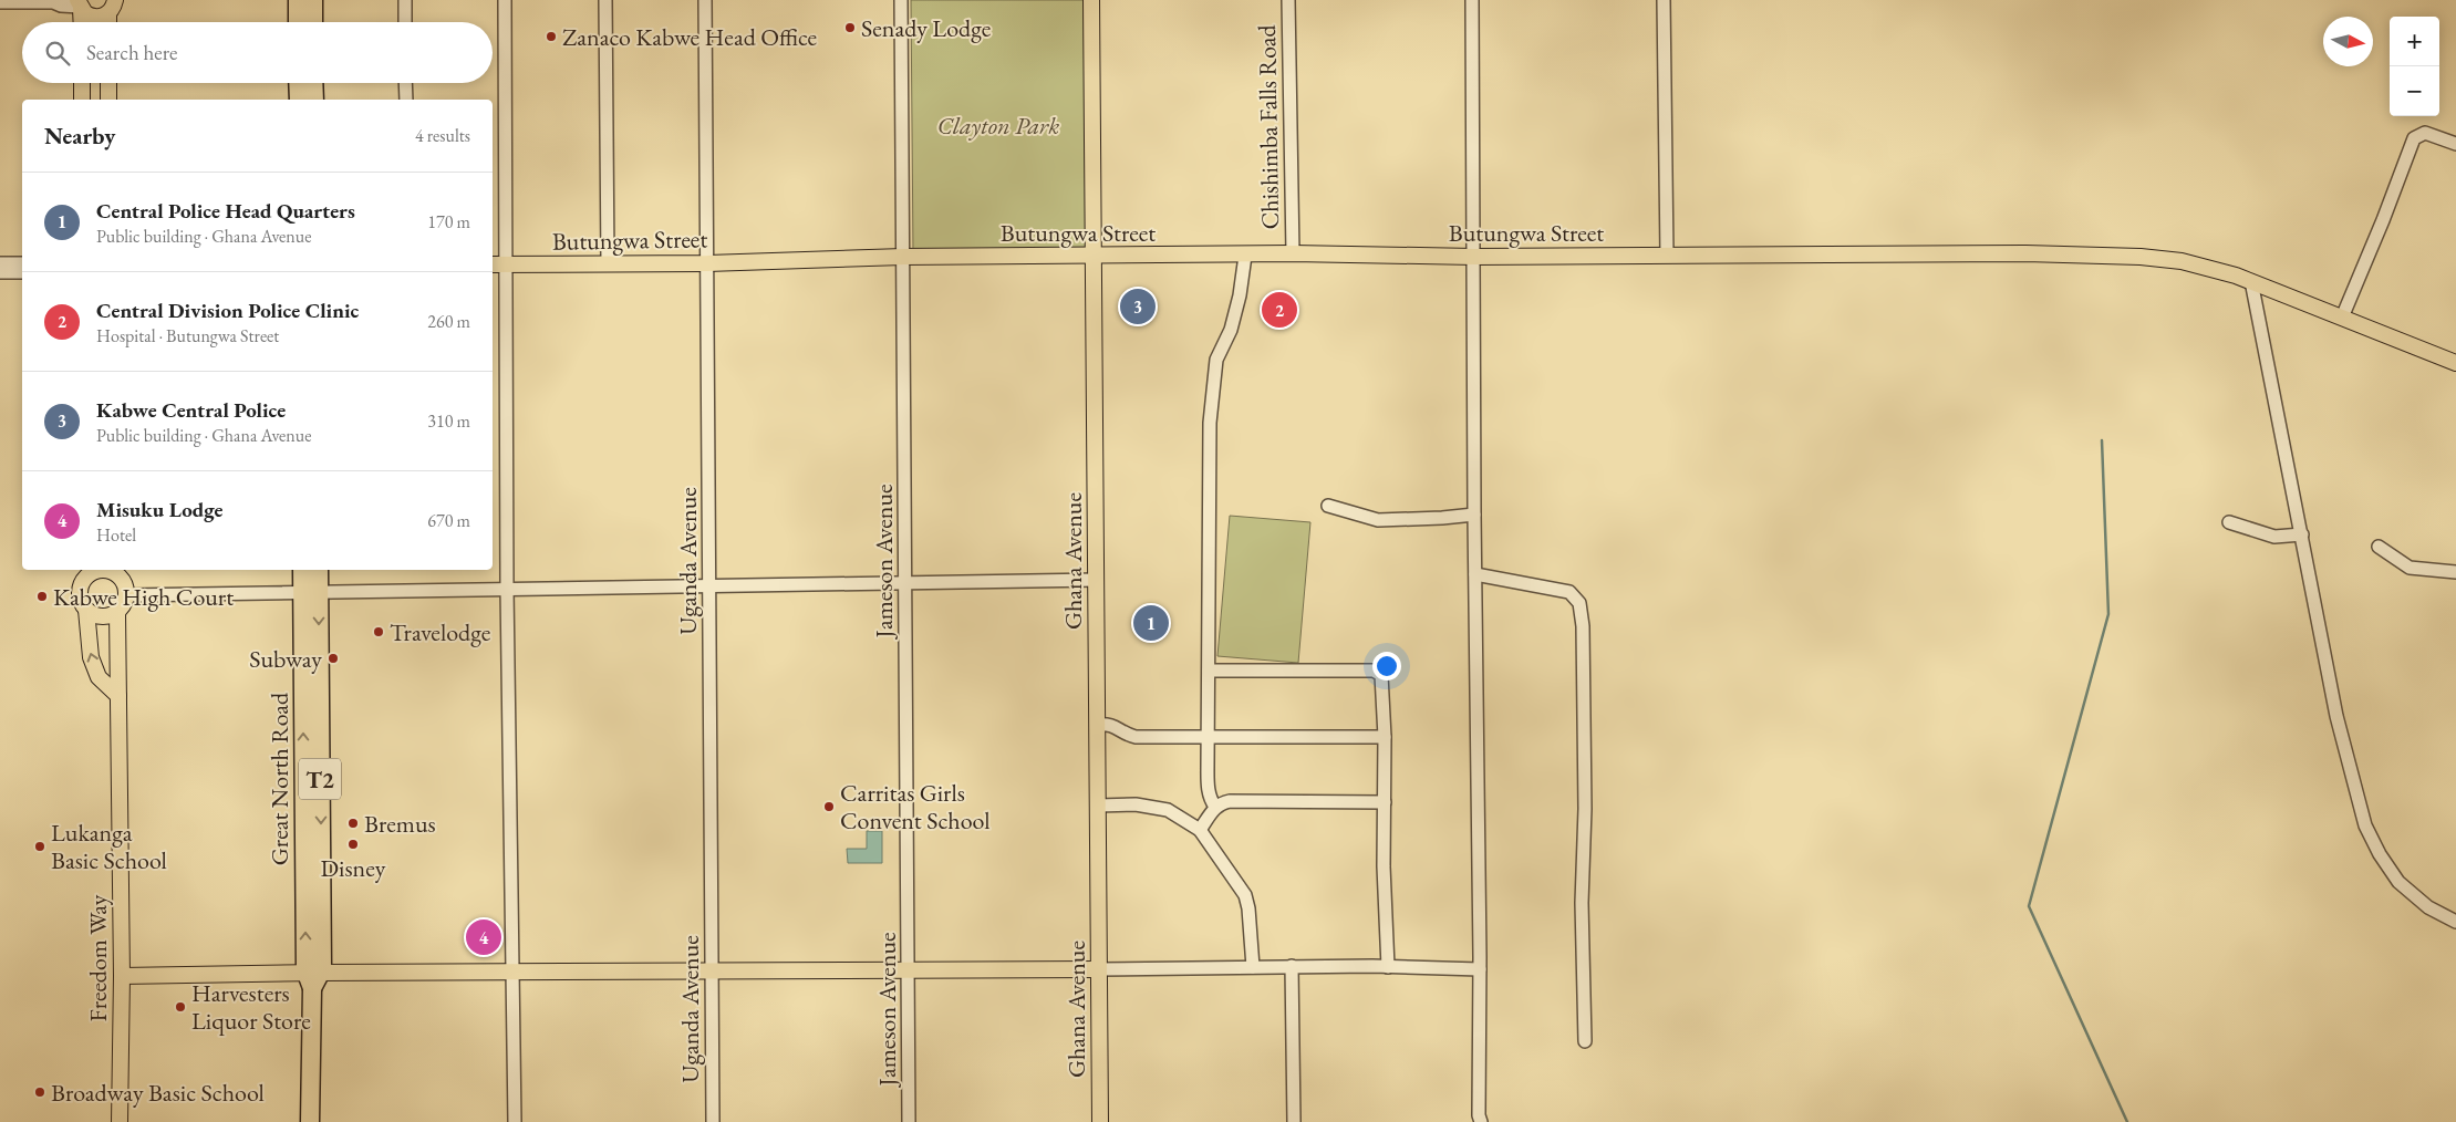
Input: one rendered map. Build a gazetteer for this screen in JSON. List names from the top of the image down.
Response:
{
  "streets": {
    "highway": ["Great North Road", "T2"],
    "main road": ["Butungwa Street", "Ghana Avenue", "Freedom Way"],
    "street": ["Chishimba Falls Road", "Uganda Avenue", "Jameson Avenue"]
  },
  "crossings": [
    ["Chishimba Falls Road", "Butungwa Street"],
    ["Butungwa Street", "Uganda Avenue"],
    ["Butungwa Street", "Jameson Avenue"],
    ["Butungwa Street", "Ghana Avenue"]
  ],
  "parks": ["Clayton Park"],
  "places": [
    "Senady Lodge",
    "Zanaco Kabwe Head Office",
    "Kabwe High Court",
    "Travelodge",
    "Subway",
    "Carritas Girls Convent School",
    "Bremus",
    "Disney",
    "Lukanga Basic School",
    "Harvesters Liquor Store",
    "Broadway Basic School"
  ],
  "north": "right",
  "page": {
    "map_buttons": ["+", "−"],
    "search": "Search here",
    "heading": ["Nearby", "4 results"],
    "list": [
      {
        "mark": "1",
        "name": "Central Police Head Quarters",
        "note": "Public building · Ghana Avenue",
        "value": "170 m"
      },
      {
        "mark": "2",
        "name": "Central Division Police Clinic",
        "note": "Hospital · Butungwa Street",
        "value": "260 m"
      },
      {
        "mark": "3",
        "name": "Kabwe Central Police",
        "note": "Public building · Ghana Avenue",
        "value": "310 m"
      },
      {
        "mark": "4",
        "name": "Misuku Lodge",
        "note": "Hotel",
        "value": "670 m"
      }
    ],
    "pins": [
      "3",
      "2",
      "1",
      "4"
    ]
  }
}
